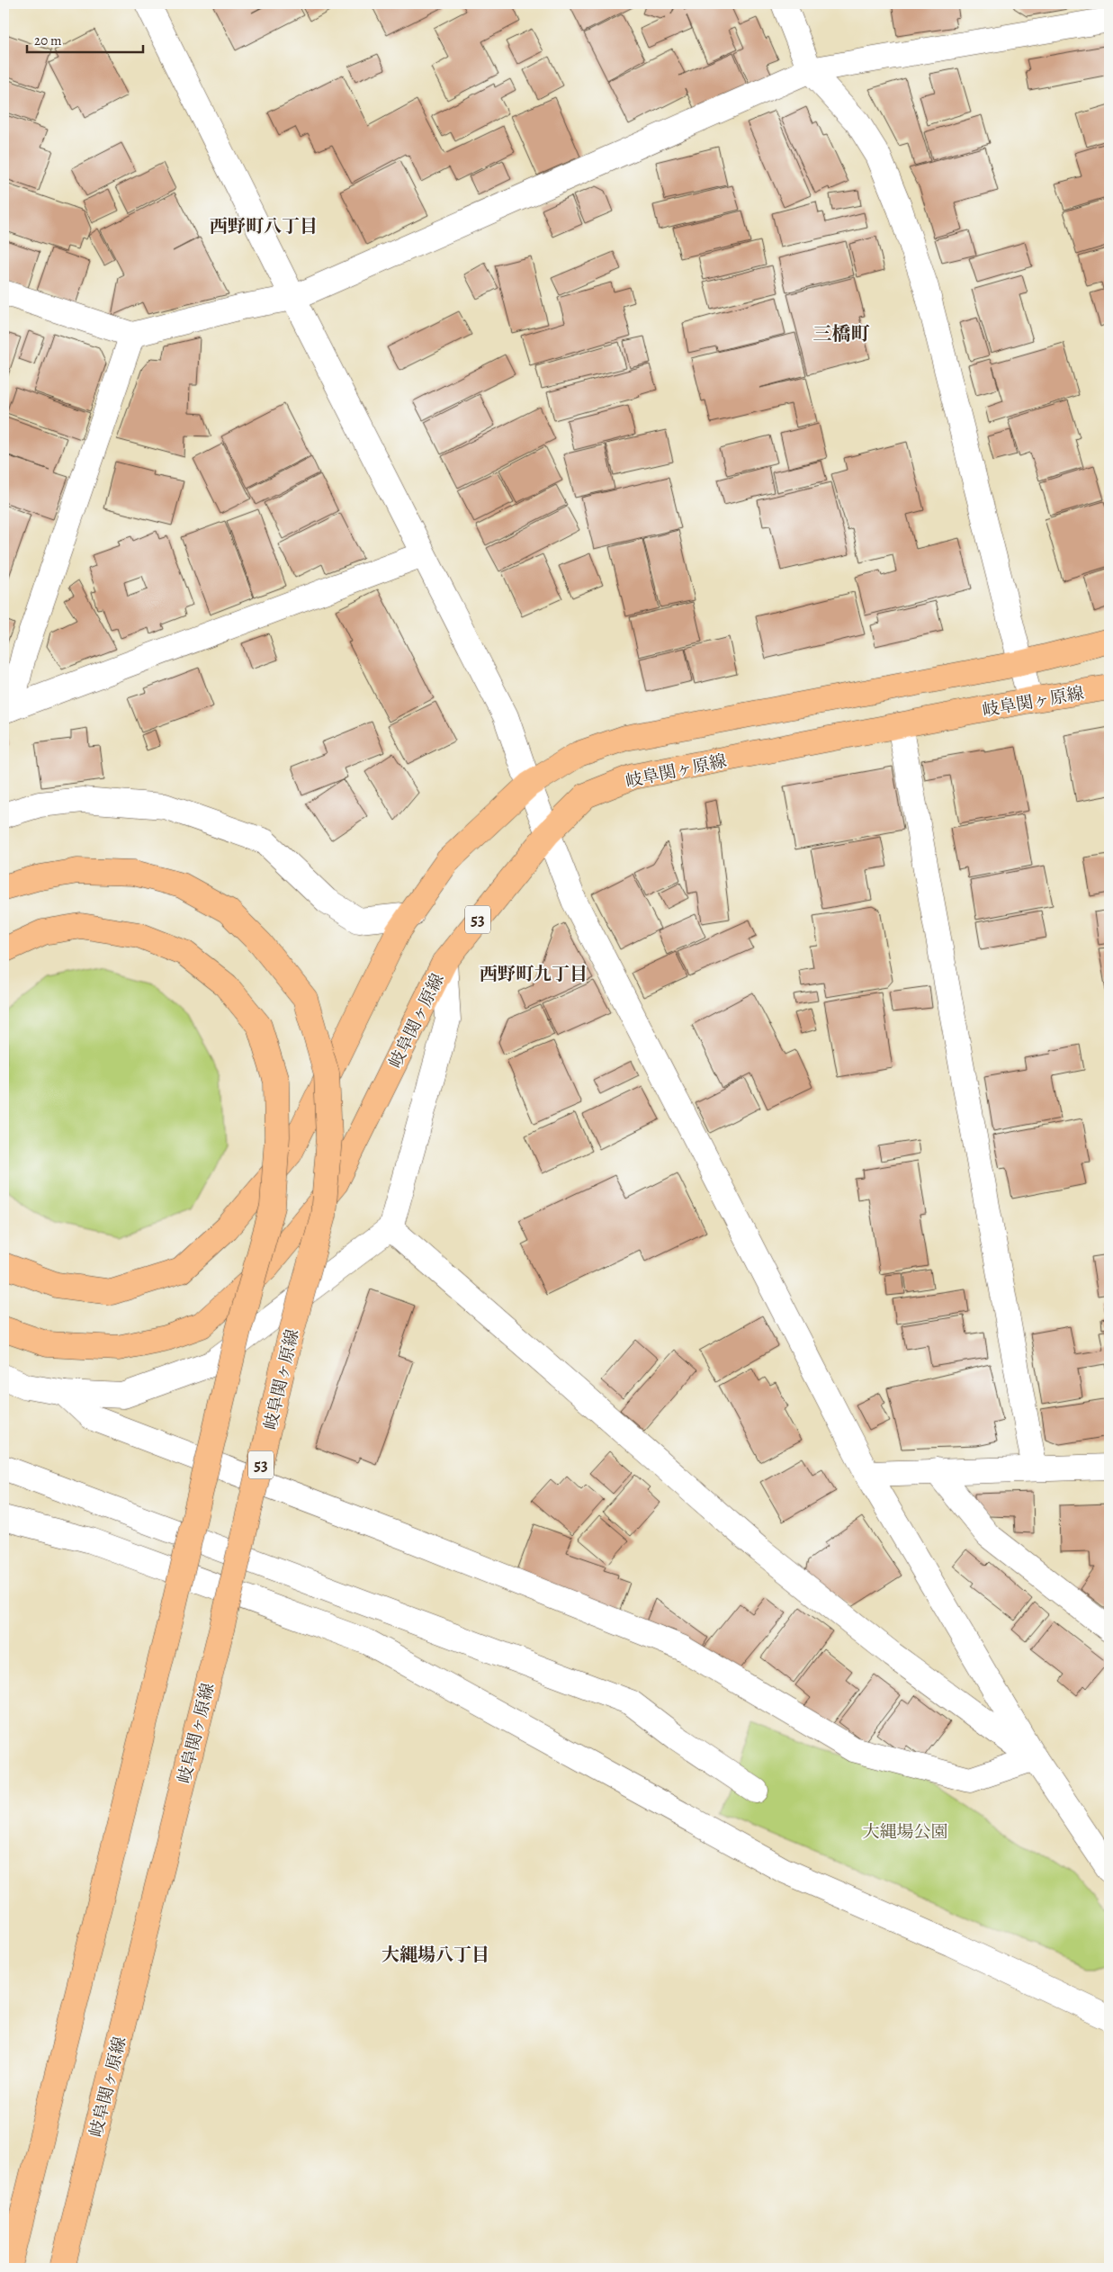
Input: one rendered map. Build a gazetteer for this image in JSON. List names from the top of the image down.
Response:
{
  "streets": {
    "main road": ["岐阜関ヶ原線", "53"]
  },
  "districts": [
    "西野町八丁目",
    "三橋町",
    "西野町九丁目",
    "大縄場八丁目"
  ],
  "parks": ["大縄場公園"],
  "scale_bar": "20 m"
}
